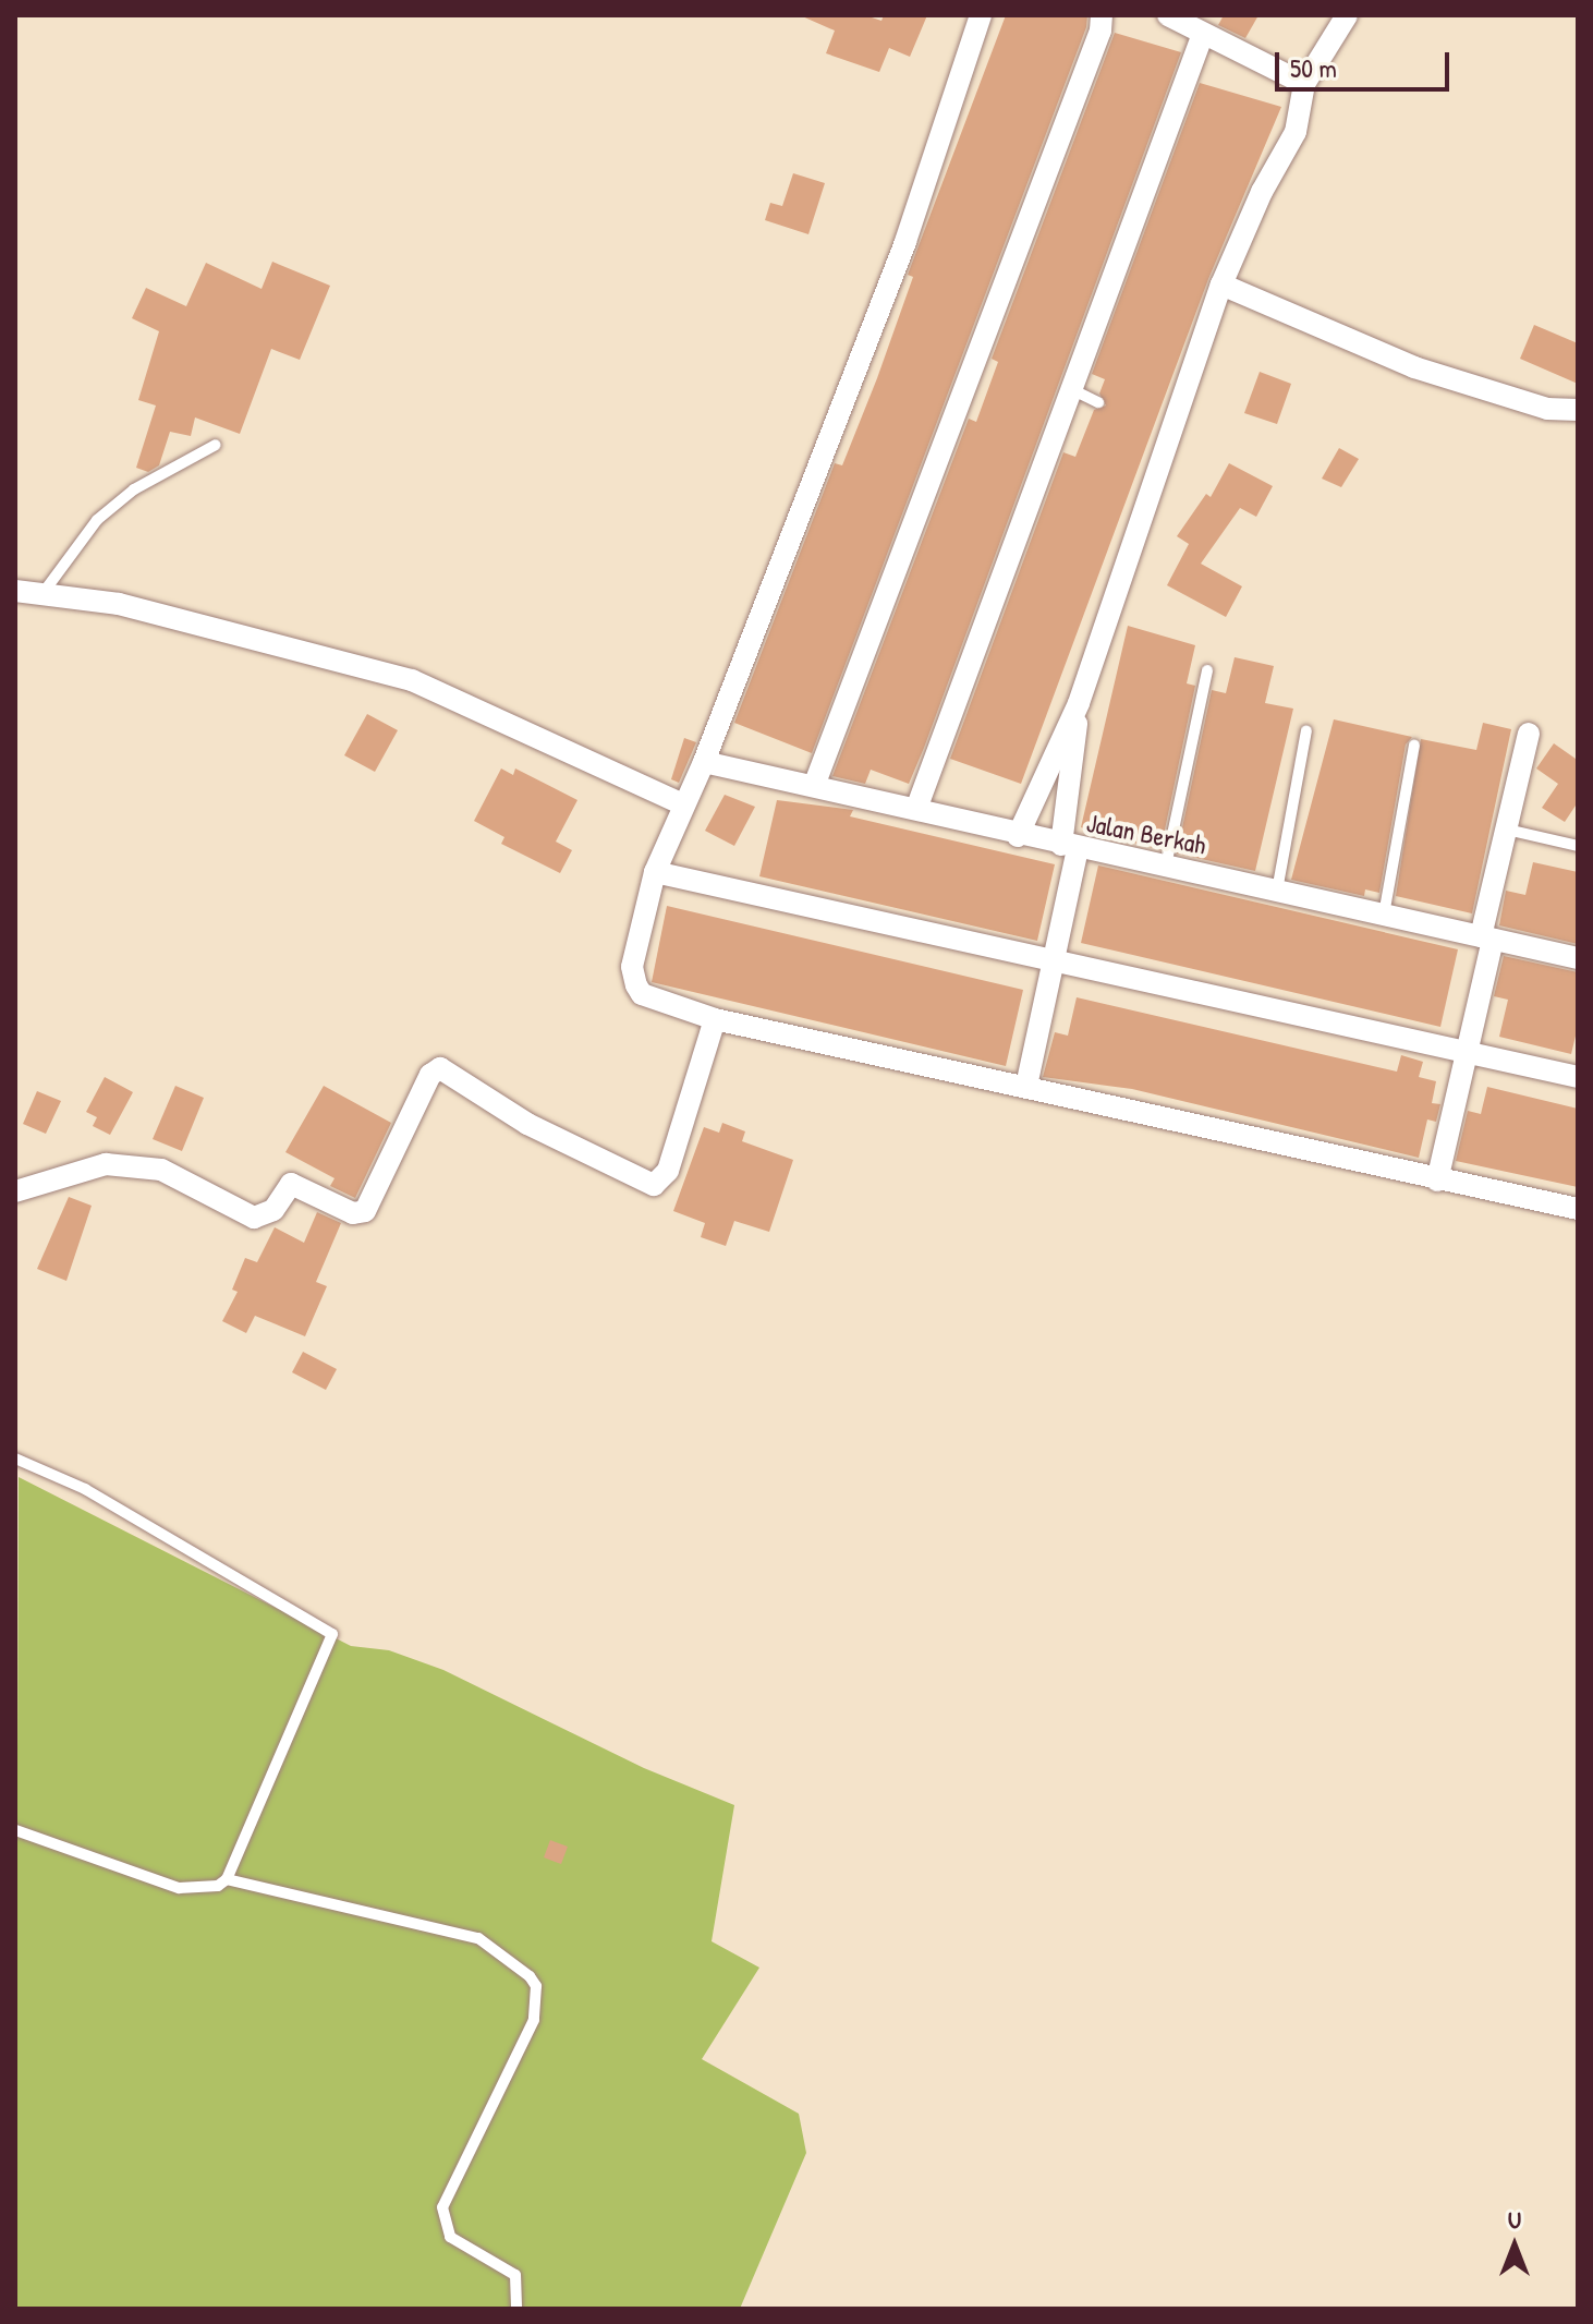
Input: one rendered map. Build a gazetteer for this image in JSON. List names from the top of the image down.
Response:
{
  "streets": {
    "street": ["Jalan Berkah"]
  },
  "scale_bar": "50 m",
  "north": "top"
}
